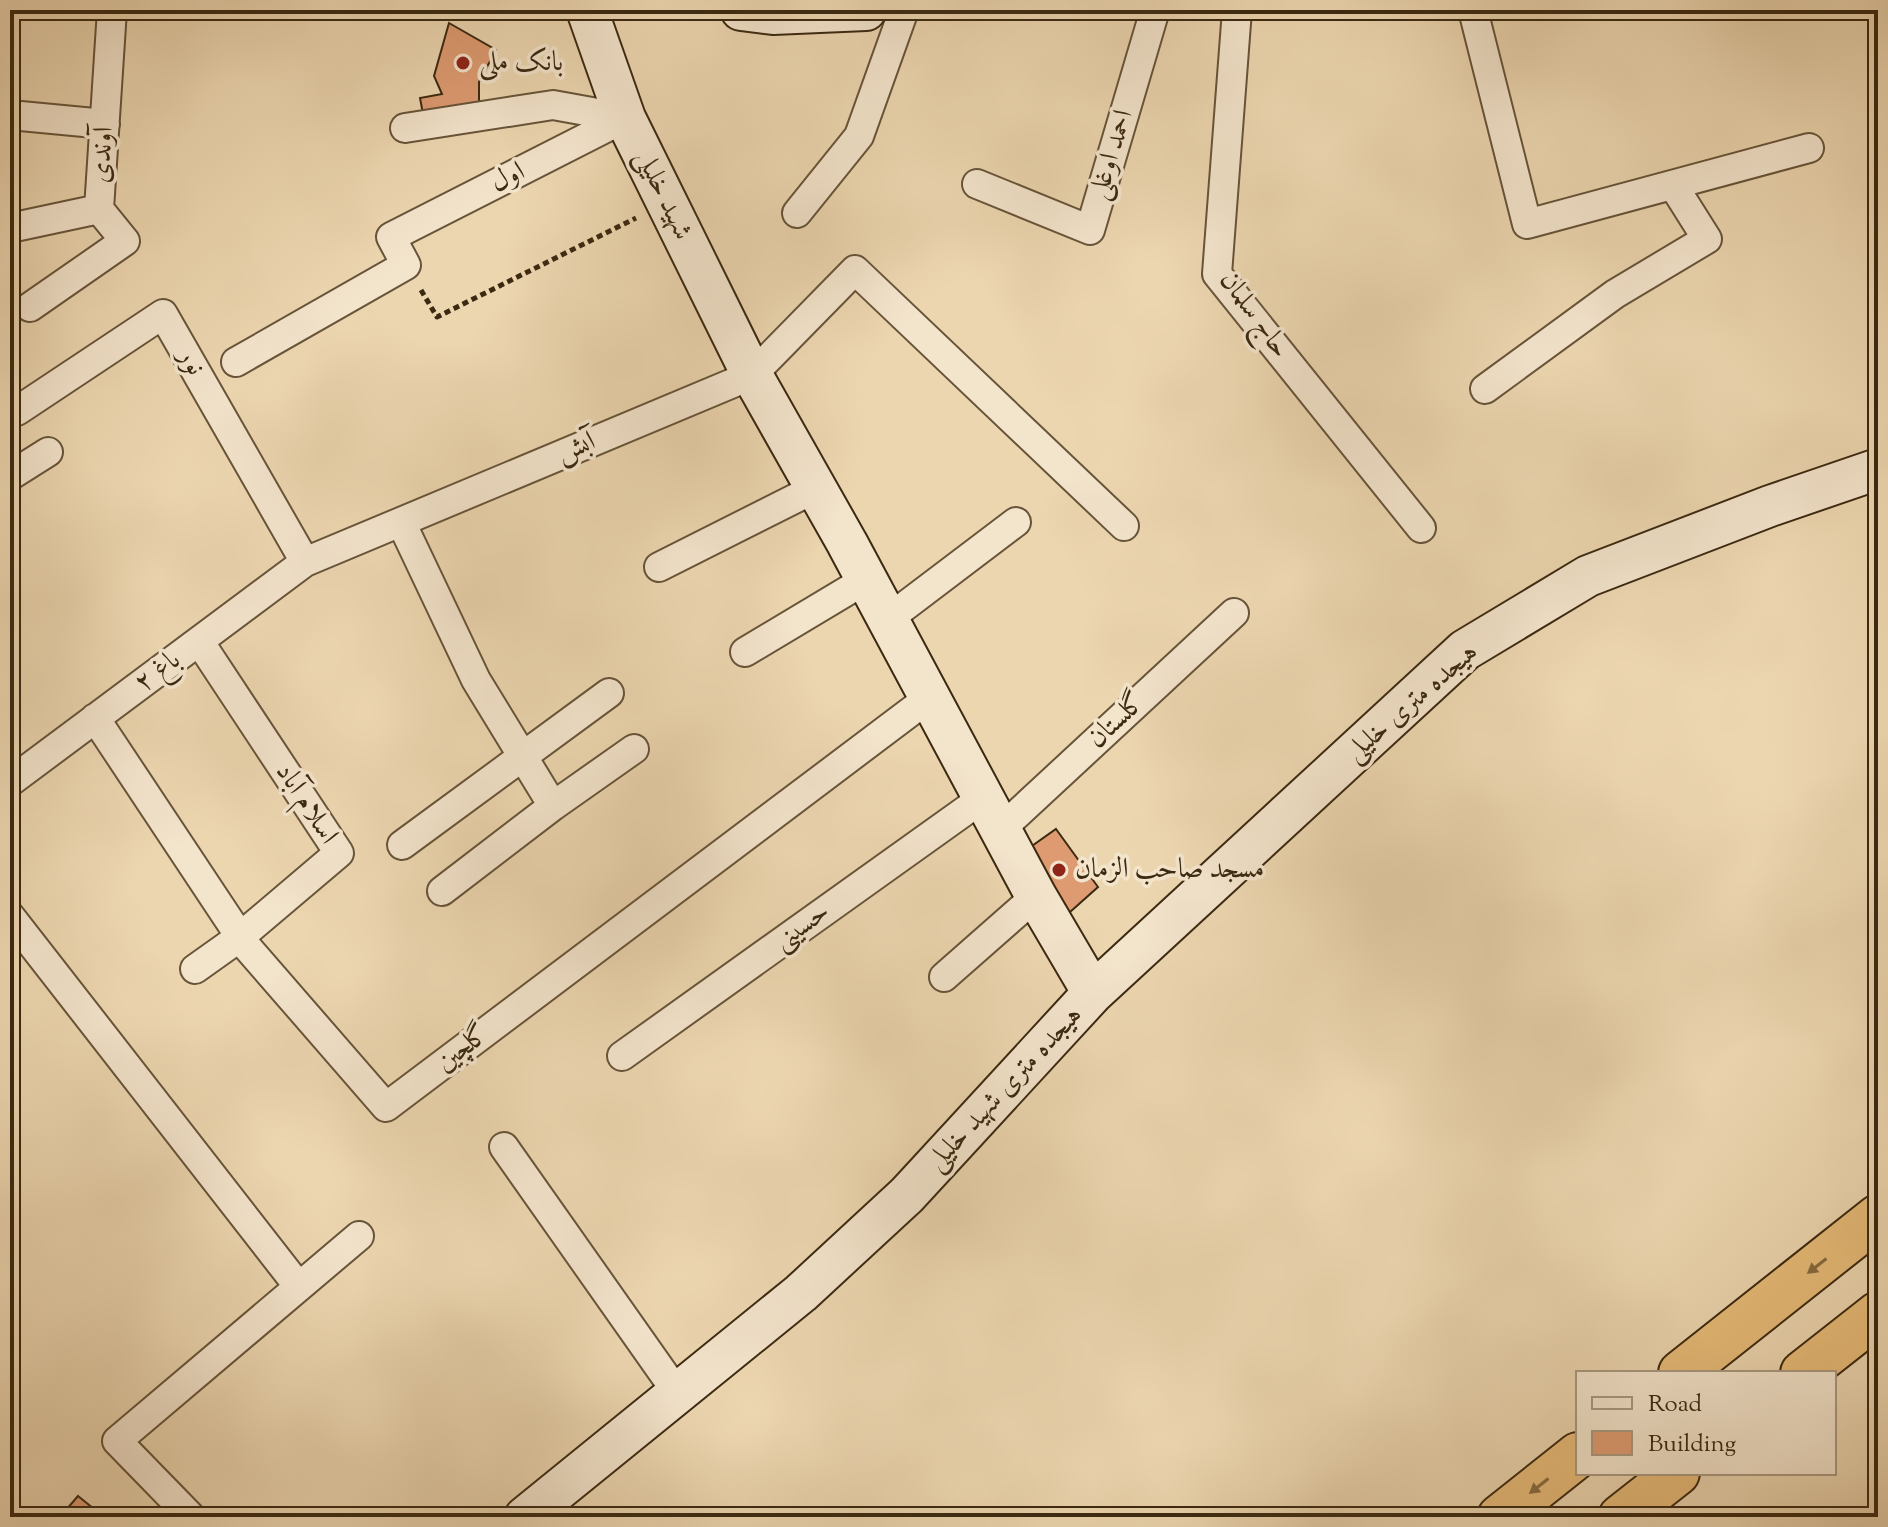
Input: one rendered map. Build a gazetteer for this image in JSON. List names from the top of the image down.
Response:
{
  "streets": {
    "main road": ["شهید خلیلی", "هیجده متری خلیلی", "هیجده متری شهید خلیلی"],
    "street": [
      "آوندی",
      "احمد اوغلی",
      "اول",
      "حاج سلمان",
      "نور",
      "آبش",
      "باغ ۲",
      "گلستان",
      "اسلام آباد",
      "حسینی",
      "گلچین"
    ]
  },
  "crossings": [
    ["اول", "شهید خلیلی"],
    ["شهید خلیلی", "آبش"],
    ["شهید خلیلی", "هیجده متری شهید خلیلی"],
    ["نور", "آبش"],
    ["نور", "باغ ۲"],
    ["آبش", "باغ ۲"],
    ["آبش", "هیجده متری شهید خلیلی"],
    ["باغ ۲", "اسلام آباد"],
    ["باغ ۲", "گلچین"],
    ["هیجده متری خلیلی", "هیجده متری شهید خلیلی"],
    ["گلستان", "حسینی"],
    ["گلستان", "هیجده متری شهید خلیلی"],
    ["اسلام آباد", "گلچین"],
    ["حسینی", "هیجده متری شهید خلیلی"],
    ["گلچین", "هیجده متری شهید خلیلی"]
  ],
  "places": ["بانک ملی", "مسجد صاحب الزمان"],
  "legend": ["Road", "Building"]
}
